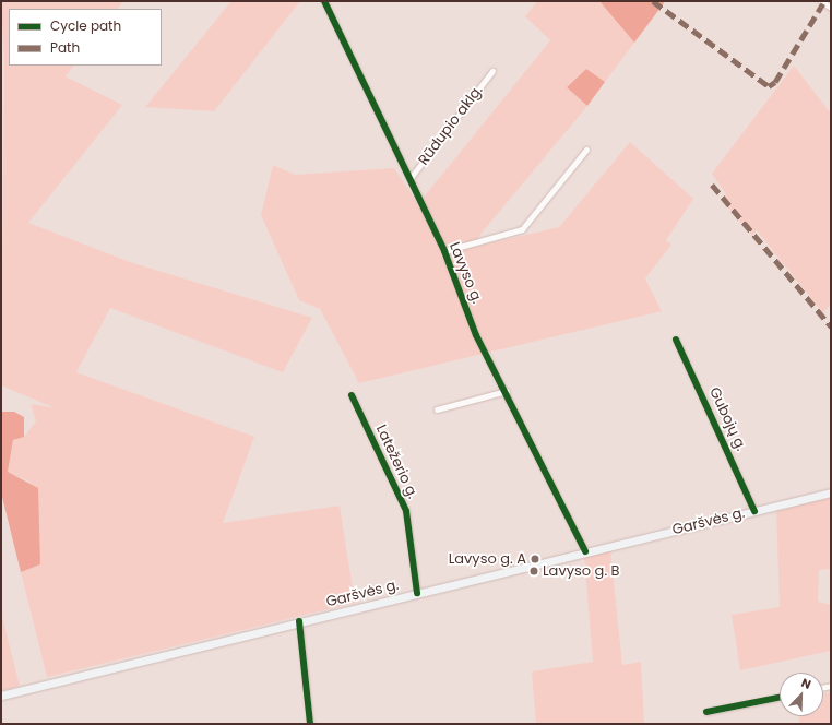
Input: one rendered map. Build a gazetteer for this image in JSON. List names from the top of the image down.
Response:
{
  "streets": {
    "main road": ["Garšvės g."],
    "street": [
      "Rūdupio aklg.",
      "Lavyso g.",
      "Gubojų g.",
      "Latežerio g."
    ]
  },
  "crossings": [
    ["Rūdupio aklg.", "Lavyso g."],
    ["Lavyso g.", "Garšvės g."],
    ["Gubojų g.", "Garšvės g."],
    ["Latežerio g.", "Garšvės g."]
  ],
  "places": ["Lavyso g. A", "Lavyso g. B"],
  "legend": ["Cycle path", "Path"],
  "north": "top right"
}
